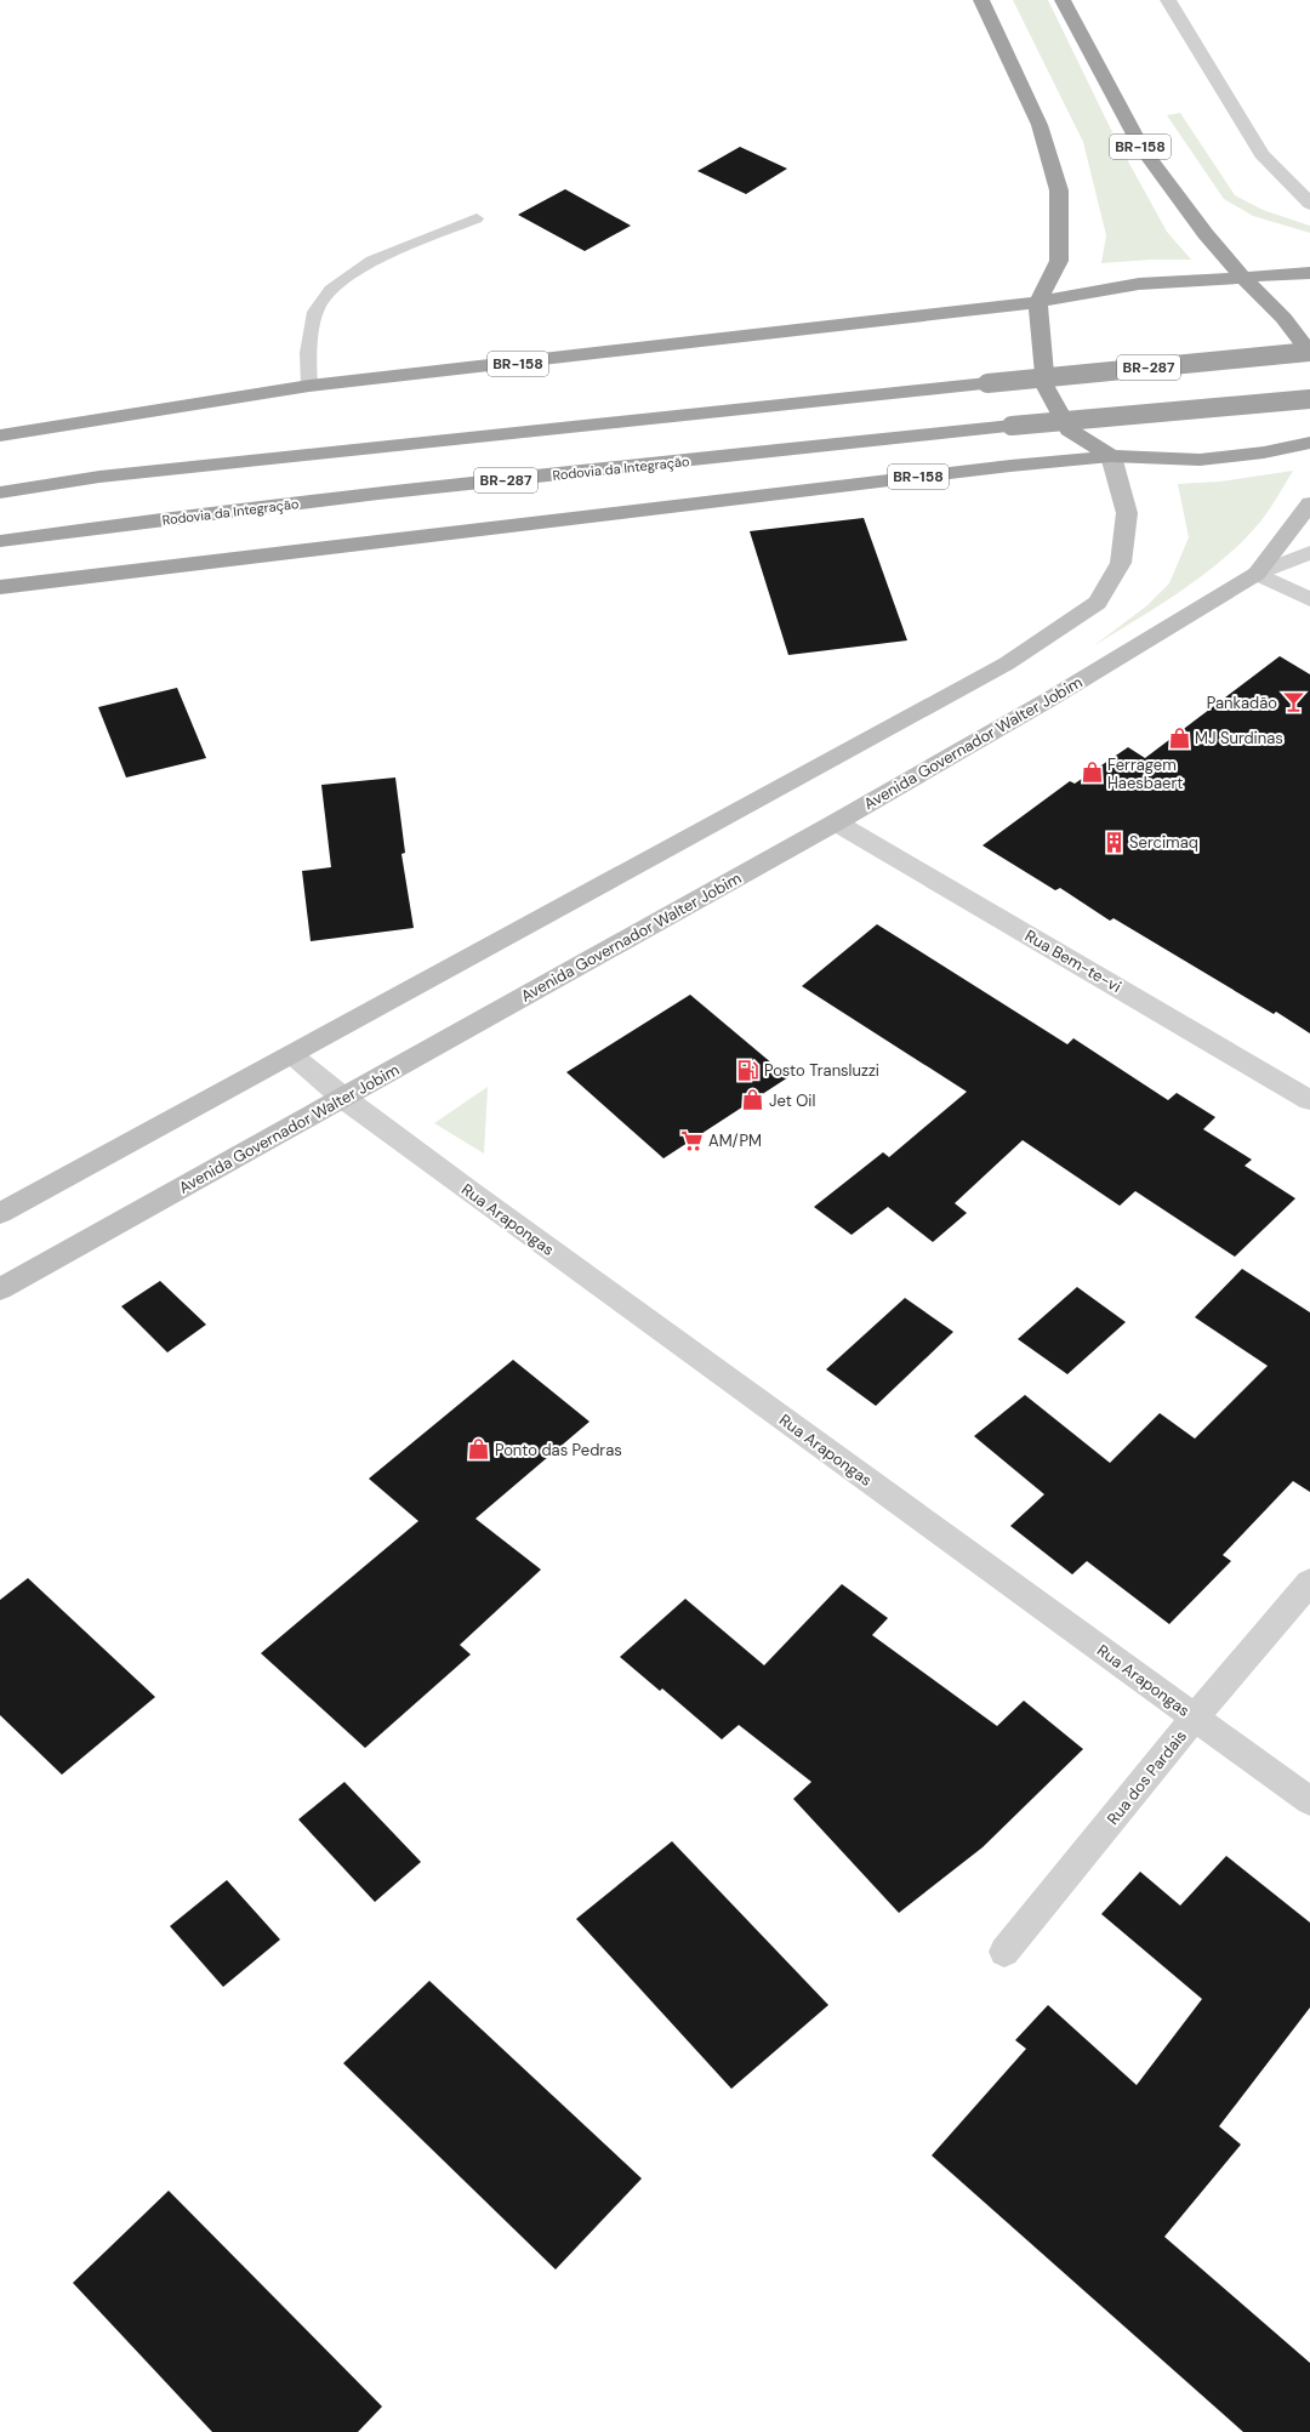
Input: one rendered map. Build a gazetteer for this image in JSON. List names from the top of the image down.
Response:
{
  "streets": {
    "highway": ["BR-158", "BR-287", "Rodovia da Integração"],
    "main road": ["Avenida Governador Walter Jobim"],
    "street": ["Rua Bem-te-vi", "Rua Arapongas", "Rua dos Pardais"]
  },
  "crossings": [
    ["BR-158", "BR-287"],
    ["Avenida Governador Walter Jobim", "Rua Bem-te-vi"],
    ["Avenida Governador Walter Jobim", "Rua Arapongas"],
    ["Rua Arapongas", "Rua dos Pardais"]
  ],
  "places": {
    "bar": ["Pankadão"],
    "shop": [
      "MJ Surdinas",
      "Ferragem Haesbaert",
      "Jet Oil",
      "Ponto das Pedras"
    ],
    "building": ["Sercimaq"],
    "fuel station": ["Posto Transluzzi"],
    "supermarket": ["AM/PM"]
  }
}
